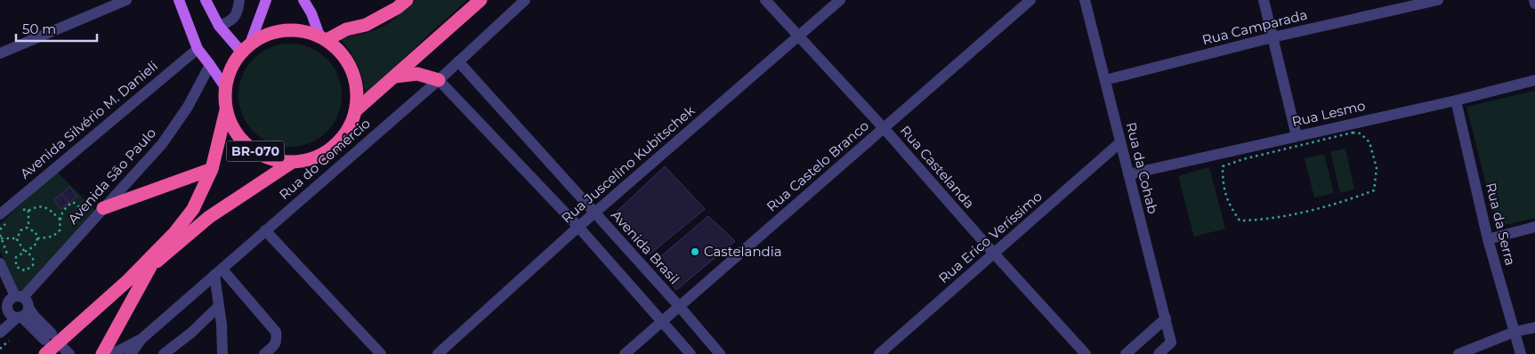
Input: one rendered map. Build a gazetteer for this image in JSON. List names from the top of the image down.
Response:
{
  "streets": {
    "highway": ["BR-070"],
    "street": [
      "Rua Camparada",
      "Rua Lesmo",
      "Avenida Silvério M. Danieli",
      "Rua do Comércio",
      "Rua Juscelino Kubitschek",
      "Rua Castelo Branco",
      "Rua Castelanda",
      "Rua da Cohab",
      "Avenida São Paulo",
      "Rua da Serra",
      "Rua Erico Veríssimo",
      "Avenida Brasil"
    ]
  },
  "crossings": [
    ["Rua Camparada", "Rua da Cohab"],
    ["Rua Lesmo", "Rua da Cohab"],
    ["Rua Lesmo", "Rua da Serra"],
    ["Rua do Comércio", "Avenida Brasil"],
    ["Rua Juscelino Kubitschek", "Rua Castelanda"],
    ["Rua Juscelino Kubitschek", "Avenida Brasil"],
    ["Rua Castelo Branco", "Rua Castelanda"],
    ["Rua Castelo Branco", "Avenida Brasil"],
    ["Rua Castelanda", "Rua Erico Veríssimo"],
    ["Rua da Cohab", "Rua Erico Veríssimo"]
  ],
  "places": ["Castelandia"],
  "scale_bar": "50 m"
}
